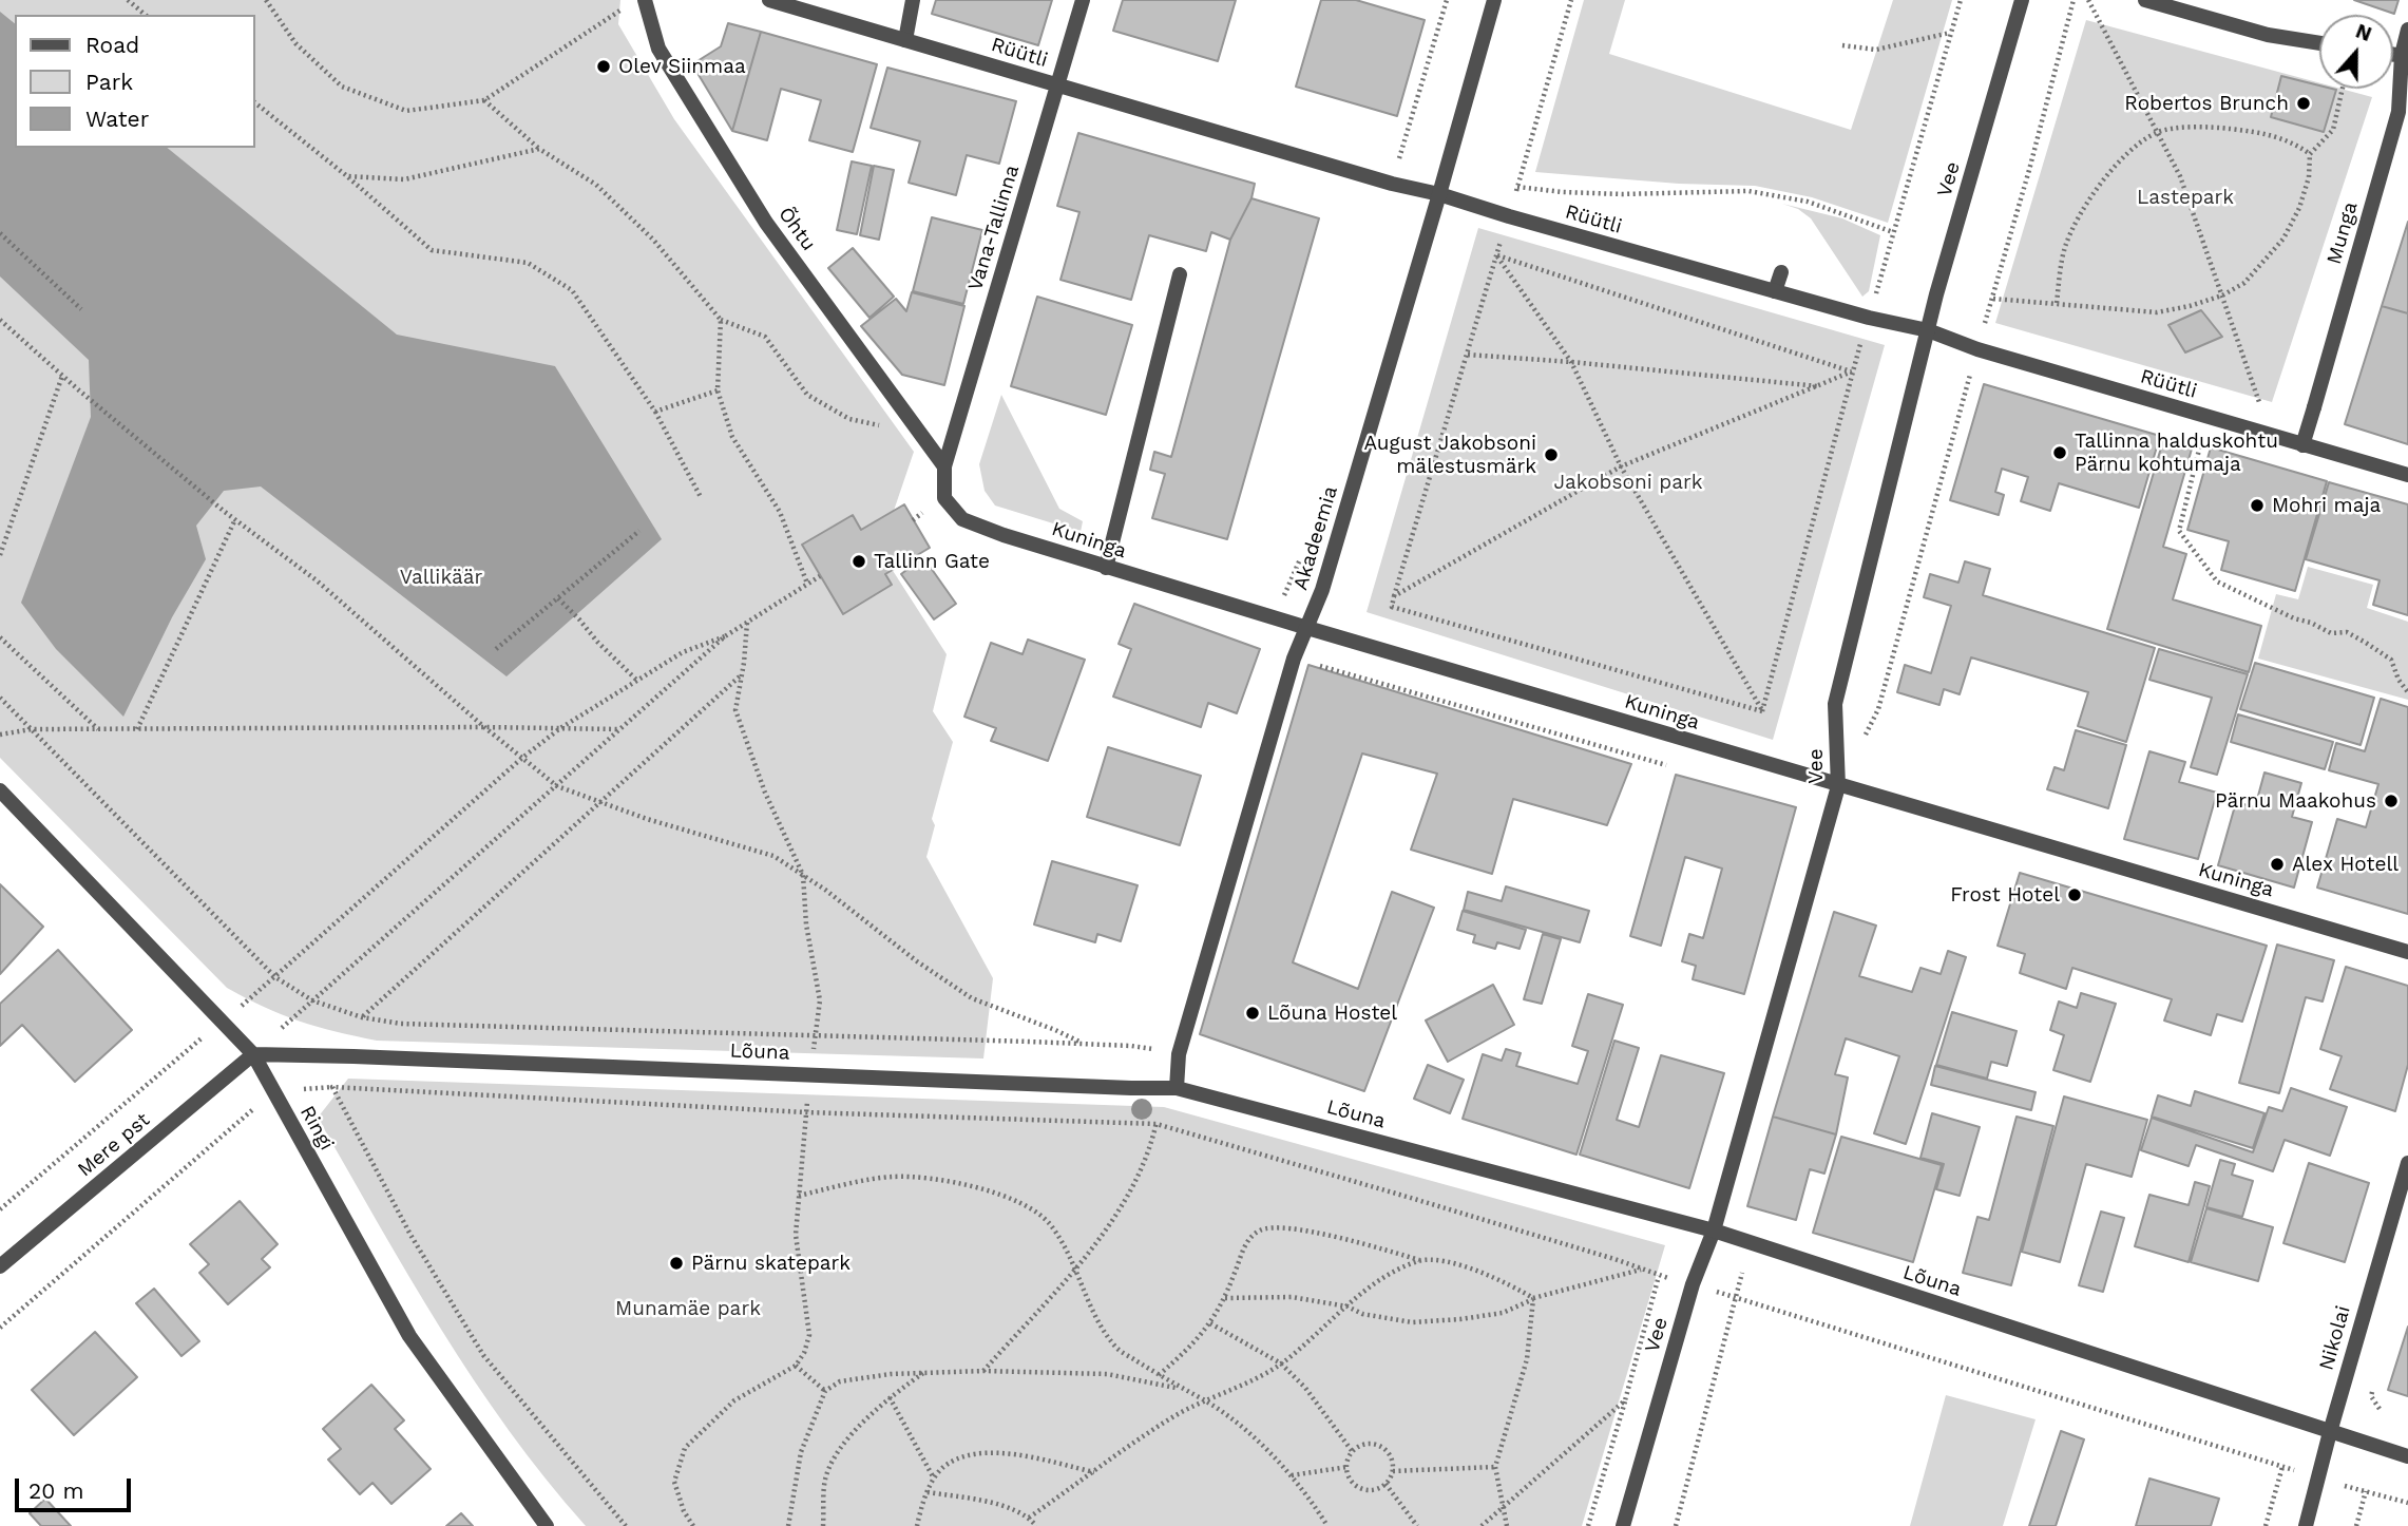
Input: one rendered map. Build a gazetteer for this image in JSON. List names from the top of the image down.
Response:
{
  "streets": {
    "street": [
      "Rüütli",
      "Vee",
      "Vana-Tallinna",
      "Õhtu",
      "Munga",
      "Akadeemia",
      "Kuninga",
      "Lõuna",
      "Ringi",
      "Mere pst",
      "Nikolai"
    ]
  },
  "crossings": [
    ["Rüütli", "Vee"],
    ["Rüütli", "Vana-Tallinna"],
    ["Rüütli", "Munga"],
    ["Rüütli", "Akadeemia"],
    ["Vee", "Kuninga"],
    ["Vee", "Lõuna"],
    ["Vana-Tallinna", "Õhtu"],
    ["Vana-Tallinna", "Kuninga"],
    ["Õhtu", "Kuninga"],
    ["Akadeemia", "Kuninga"],
    ["Akadeemia", "Lõuna"],
    ["Lõuna", "Ringi"],
    ["Lõuna", "Mere pst"],
    ["Lõuna", "Nikolai"],
    ["Ringi", "Mere pst"]
  ],
  "parks": [
    "Lastepark",
    "Jakobsoni park",
    "Vallikäär",
    "Munamäe park"
  ],
  "places": [
    "Olev Siinmaa",
    "Robertos Brunch",
    "Tallinna halduskohtu Pärnu kohtumaja",
    "August Jakobsoni mälestusmärk",
    "Mohri maja",
    "Tallinn Gate",
    "Pärnu Maakohus",
    "Alex Hotell",
    "Frost Hotel",
    "Lõuna Hostel",
    "Pärnu skatepark"
  ],
  "legend": ["Road", "Park", "Water"],
  "scale_bar": "20 m",
  "north": "top"
}
